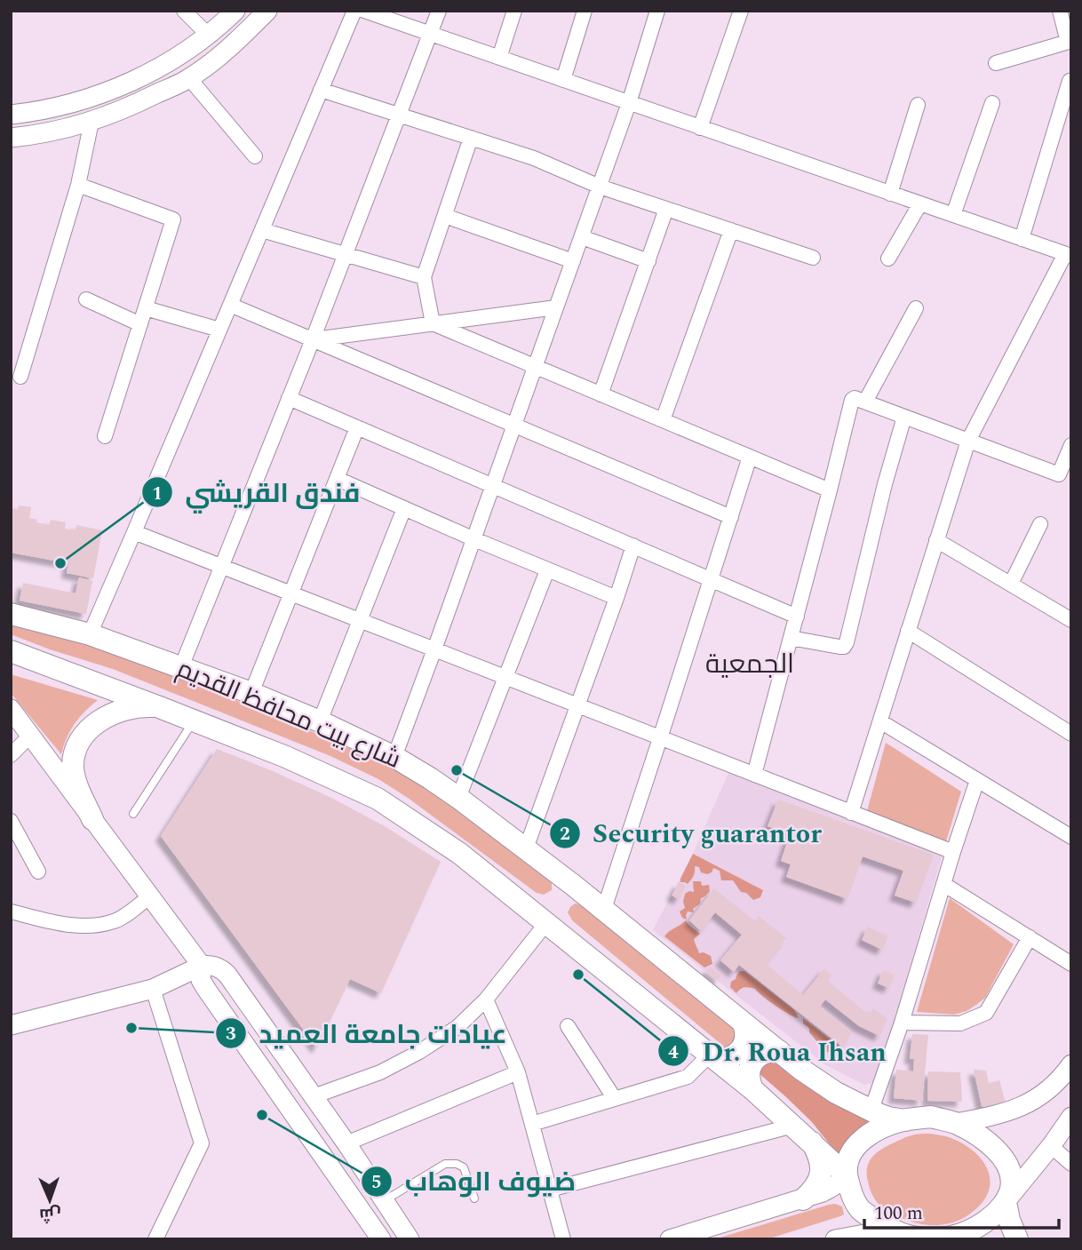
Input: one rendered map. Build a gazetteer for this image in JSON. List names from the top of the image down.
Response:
{
  "streets": {
    "main road": ["شارع بيت محافظ القديم"]
  },
  "districts": ["الجمعية"],
  "places": [
    "فندق القريشي",
    "Security guarantor",
    "Dr. Roua Ihsan",
    "عيادات جامعة العميد",
    "ضيوف الوهاب"
  ],
  "scale_bar": "100 m",
  "north": "bottom"
}
